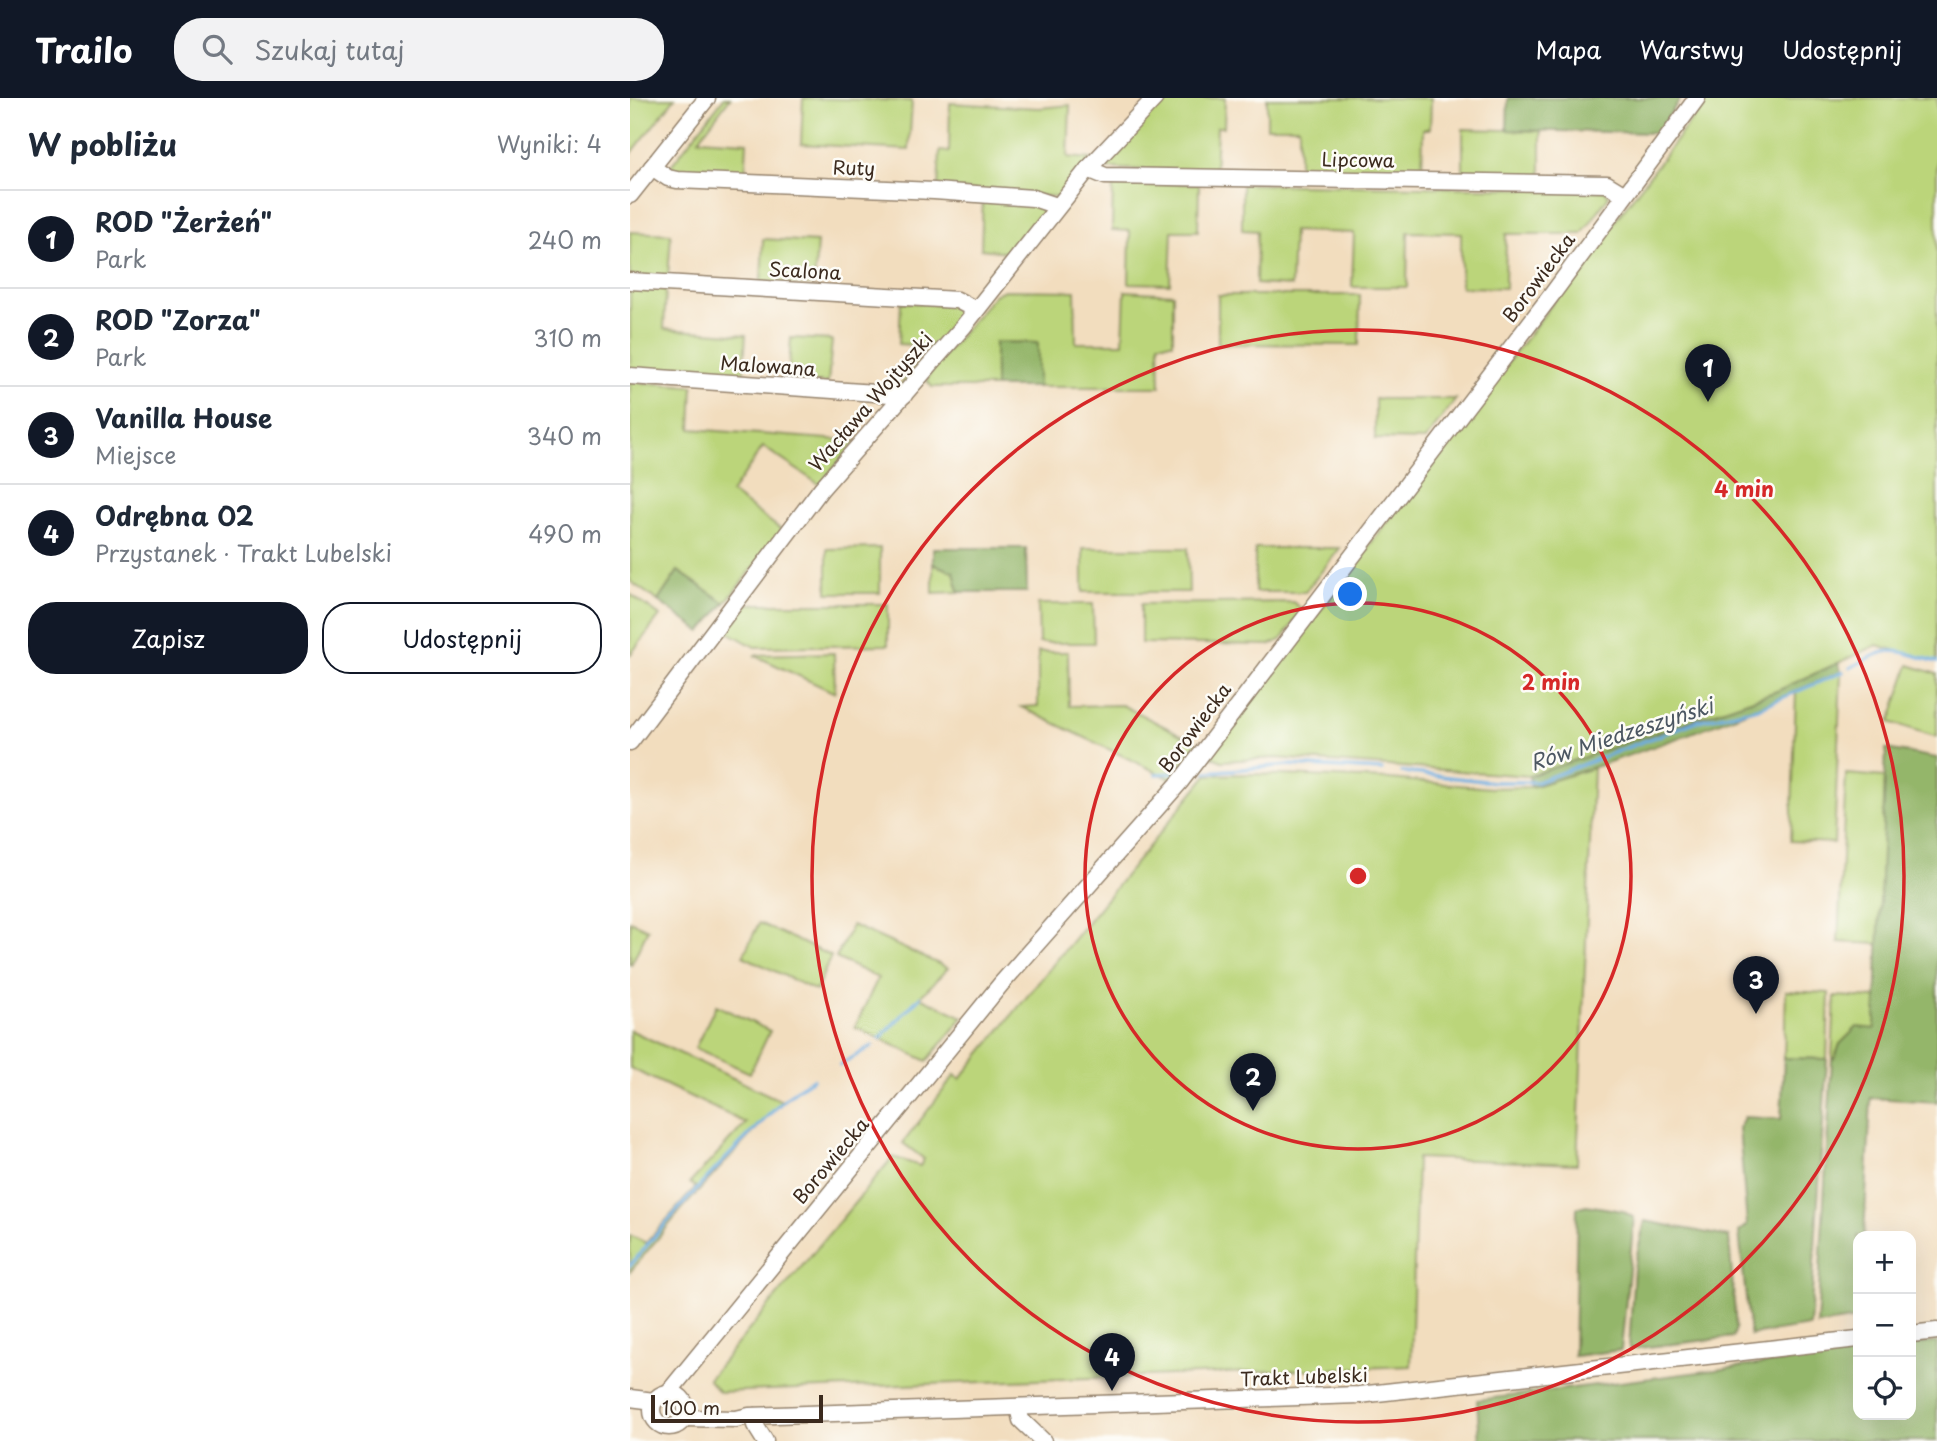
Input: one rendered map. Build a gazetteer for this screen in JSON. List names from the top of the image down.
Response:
{
  "streets": {
    "street": [
      "Lipcowa",
      "Ruty",
      "Scalona",
      "Borowiecka",
      "Malowana",
      "Wacława Wojtyszki",
      "Trakt Lubelski"
    ]
  },
  "crossings": [
    ["Lipcowa", "Borowiecka"],
    ["Lipcowa", "Wacława Wojtyszki"],
    ["Ruty", "Wacława Wojtyszki"],
    ["Scalona", "Wacława Wojtyszki"],
    ["Borowiecka", "Trakt Lubelski"],
    ["Malowana", "Wacława Wojtyszki"]
  ],
  "water": ["Rów Miedzeszyński"],
  "scale_bar": "100 m",
  "page": {
    "header": "Trailo",
    "search": "Szukaj tutaj",
    "nav": ["Mapa", "Warstwy", "Udostępnij"],
    "heading": ["W pobliżu", "Wyniki: 4"],
    "list": [
      {
        "mark": "1",
        "name": "ROD \"Żerżeń\"",
        "note": "Park",
        "value": "240 m"
      },
      {
        "mark": "2",
        "name": "ROD \"Zorza\"",
        "note": "Park",
        "value": "310 m"
      },
      {
        "mark": "3",
        "name": "Vanilla House",
        "note": "Miejsce",
        "value": "340 m"
      },
      {
        "mark": "4",
        "name": "Odrębna 02",
        "note": "Przystanek · Trakt Lubelski",
        "value": "490 m"
      }
    ],
    "pins": [
      "1",
      "3",
      "2",
      "4"
    ],
    "buttons": ["Zapisz", "Udostępnij"],
    "map_buttons": ["+", "−"],
    "scale": "100 m"
  },
  "rings": ["4 min", "2 min"]
}
